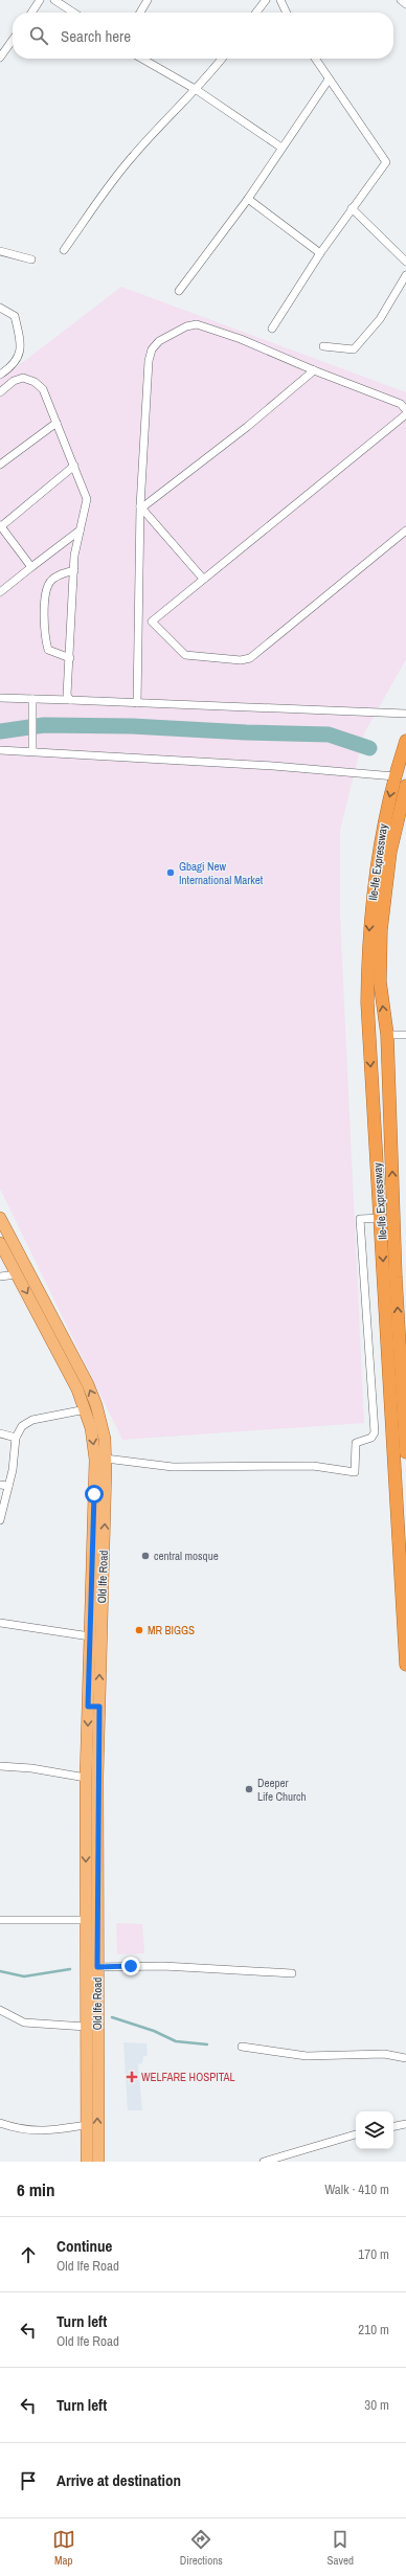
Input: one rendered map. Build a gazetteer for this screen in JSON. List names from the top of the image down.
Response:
{
  "streets": {
    "highway": ["Ile-Ife Expressway"],
    "main road": ["Old Ife Road"]
  },
  "places": {
    "other": [
      "Gbagi New International Market",
      "central mosque",
      "MR BIGGS",
      "Deeper Life Church"
    ],
    "health": ["WELFARE HOSPITAL"]
  },
  "page": {
    "search": "Search here",
    "heading": ["6 min", "Walk · 410 m"],
    "list": [
      ["Continue", "Old Ife Road", "170 m"],
      ["Turn left", "Old Ife Road", "210 m"],
      ["Turn left", "30 m"],
      "Arrive at destination"
    ],
    "nav": ["Map", "Directions", "Saved"]
  }
}
